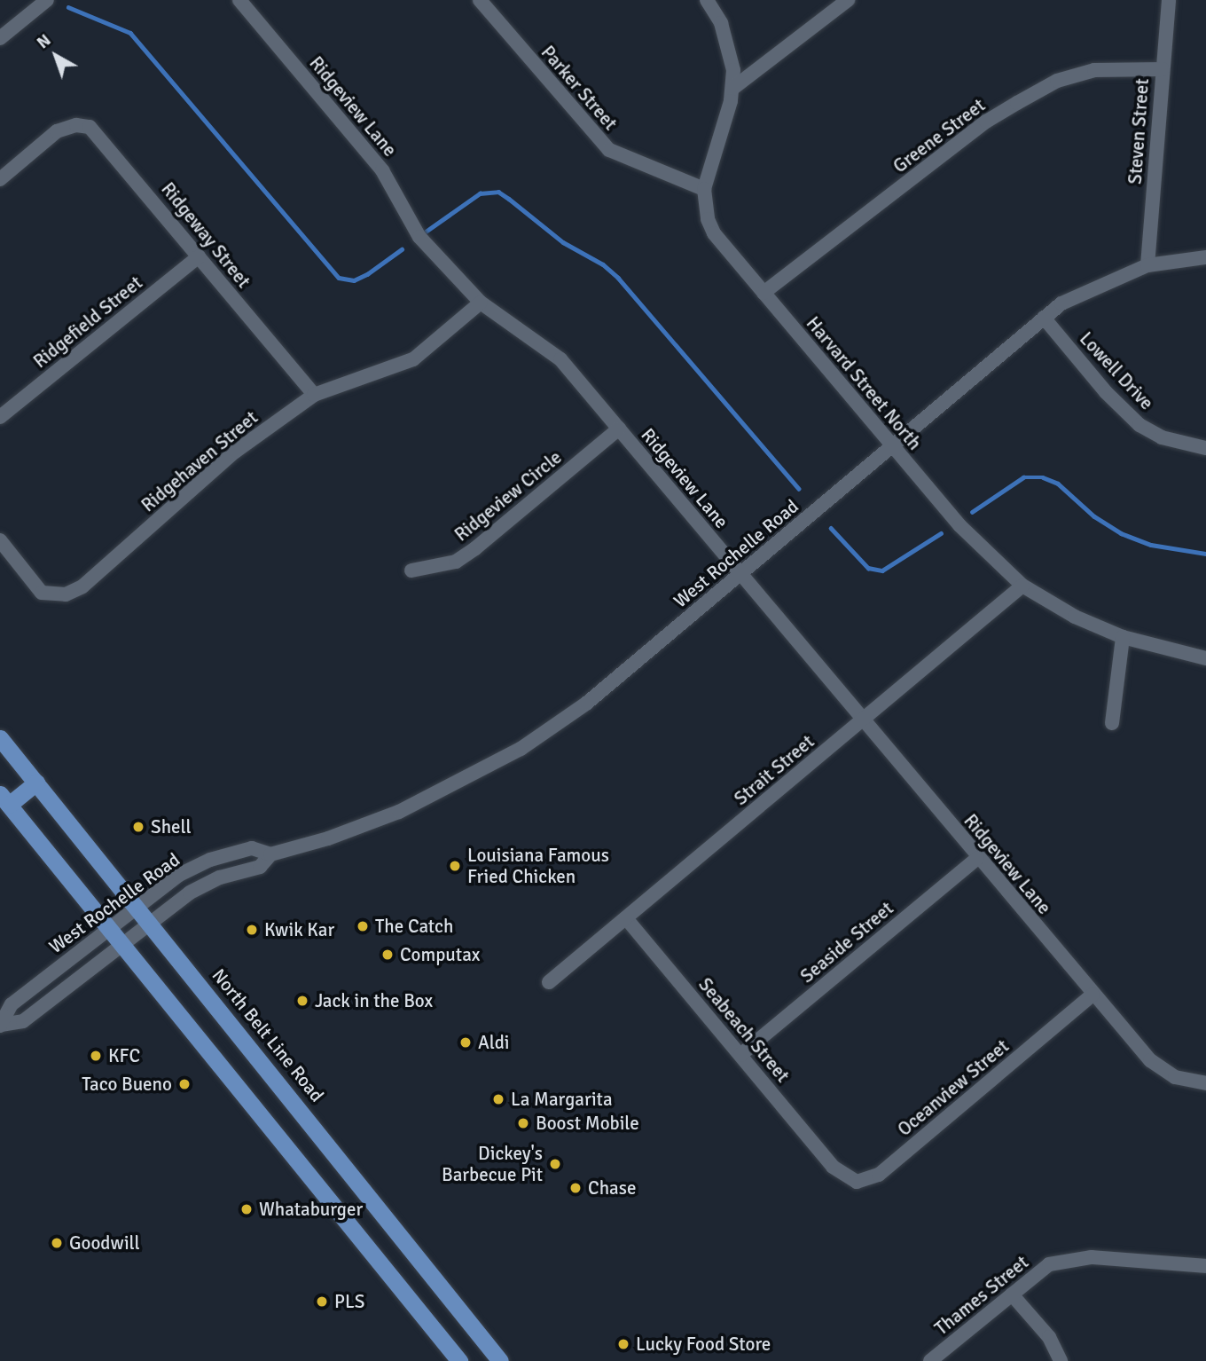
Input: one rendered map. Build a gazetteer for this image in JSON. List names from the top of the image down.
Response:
{
  "streets": {
    "main road": ["North Belt Line Road"],
    "street": [
      "Parker Street",
      "Ridgeview Lane",
      "Steven Street",
      "Greene Street",
      "Ridgeway Street",
      "Ridgefield Street",
      "Lowell Drive",
      "Harvard Street North",
      "Ridgehaven Street",
      "Ridgeview Circle",
      "West Rochelle Road",
      "Strait Street",
      "Seaside Street",
      "Seabeach Street",
      "Oceanview Street",
      "Thames Street"
    ]
  },
  "crossings": [
    ["Parker Street", "Harvard Street North"],
    ["Ridgeview Lane", "Ridgehaven Street"],
    ["Ridgeview Lane", "Ridgeview Circle"],
    ["Ridgeview Lane", "West Rochelle Road"],
    ["Ridgeview Lane", "Strait Street"],
    ["Ridgeview Lane", "Seaside Street"],
    ["Ridgeview Lane", "Oceanview Street"],
    ["Steven Street", "Greene Street"],
    ["Steven Street", "West Rochelle Road"],
    ["Greene Street", "Harvard Street North"],
    ["Ridgeway Street", "Ridgefield Street"],
    ["Ridgeway Street", "Ridgehaven Street"],
    ["Lowell Drive", "West Rochelle Road"],
    ["Harvard Street North", "West Rochelle Road"],
    ["Harvard Street North", "Strait Street"],
    ["West Rochelle Road", "North Belt Line Road"],
    ["Strait Street", "Seabeach Street"],
    ["Seaside Street", "Seabeach Street"],
    ["Seabeach Street", "Oceanview Street"]
  ],
  "places": [
    "Shell",
    "Louisiana Famous Fried Chicken",
    "The Catch",
    "Kwik Kar",
    "Computax",
    "Jack in the Box",
    "Aldi",
    "KFC",
    "Taco Bueno",
    "La Margarita",
    "Boost Mobile",
    "Dickey's Barbecue Pit",
    "Chase",
    "Whataburger",
    "Goodwill",
    "PLS",
    "Lucky Food Store"
  ],
  "north": "top left"
}
